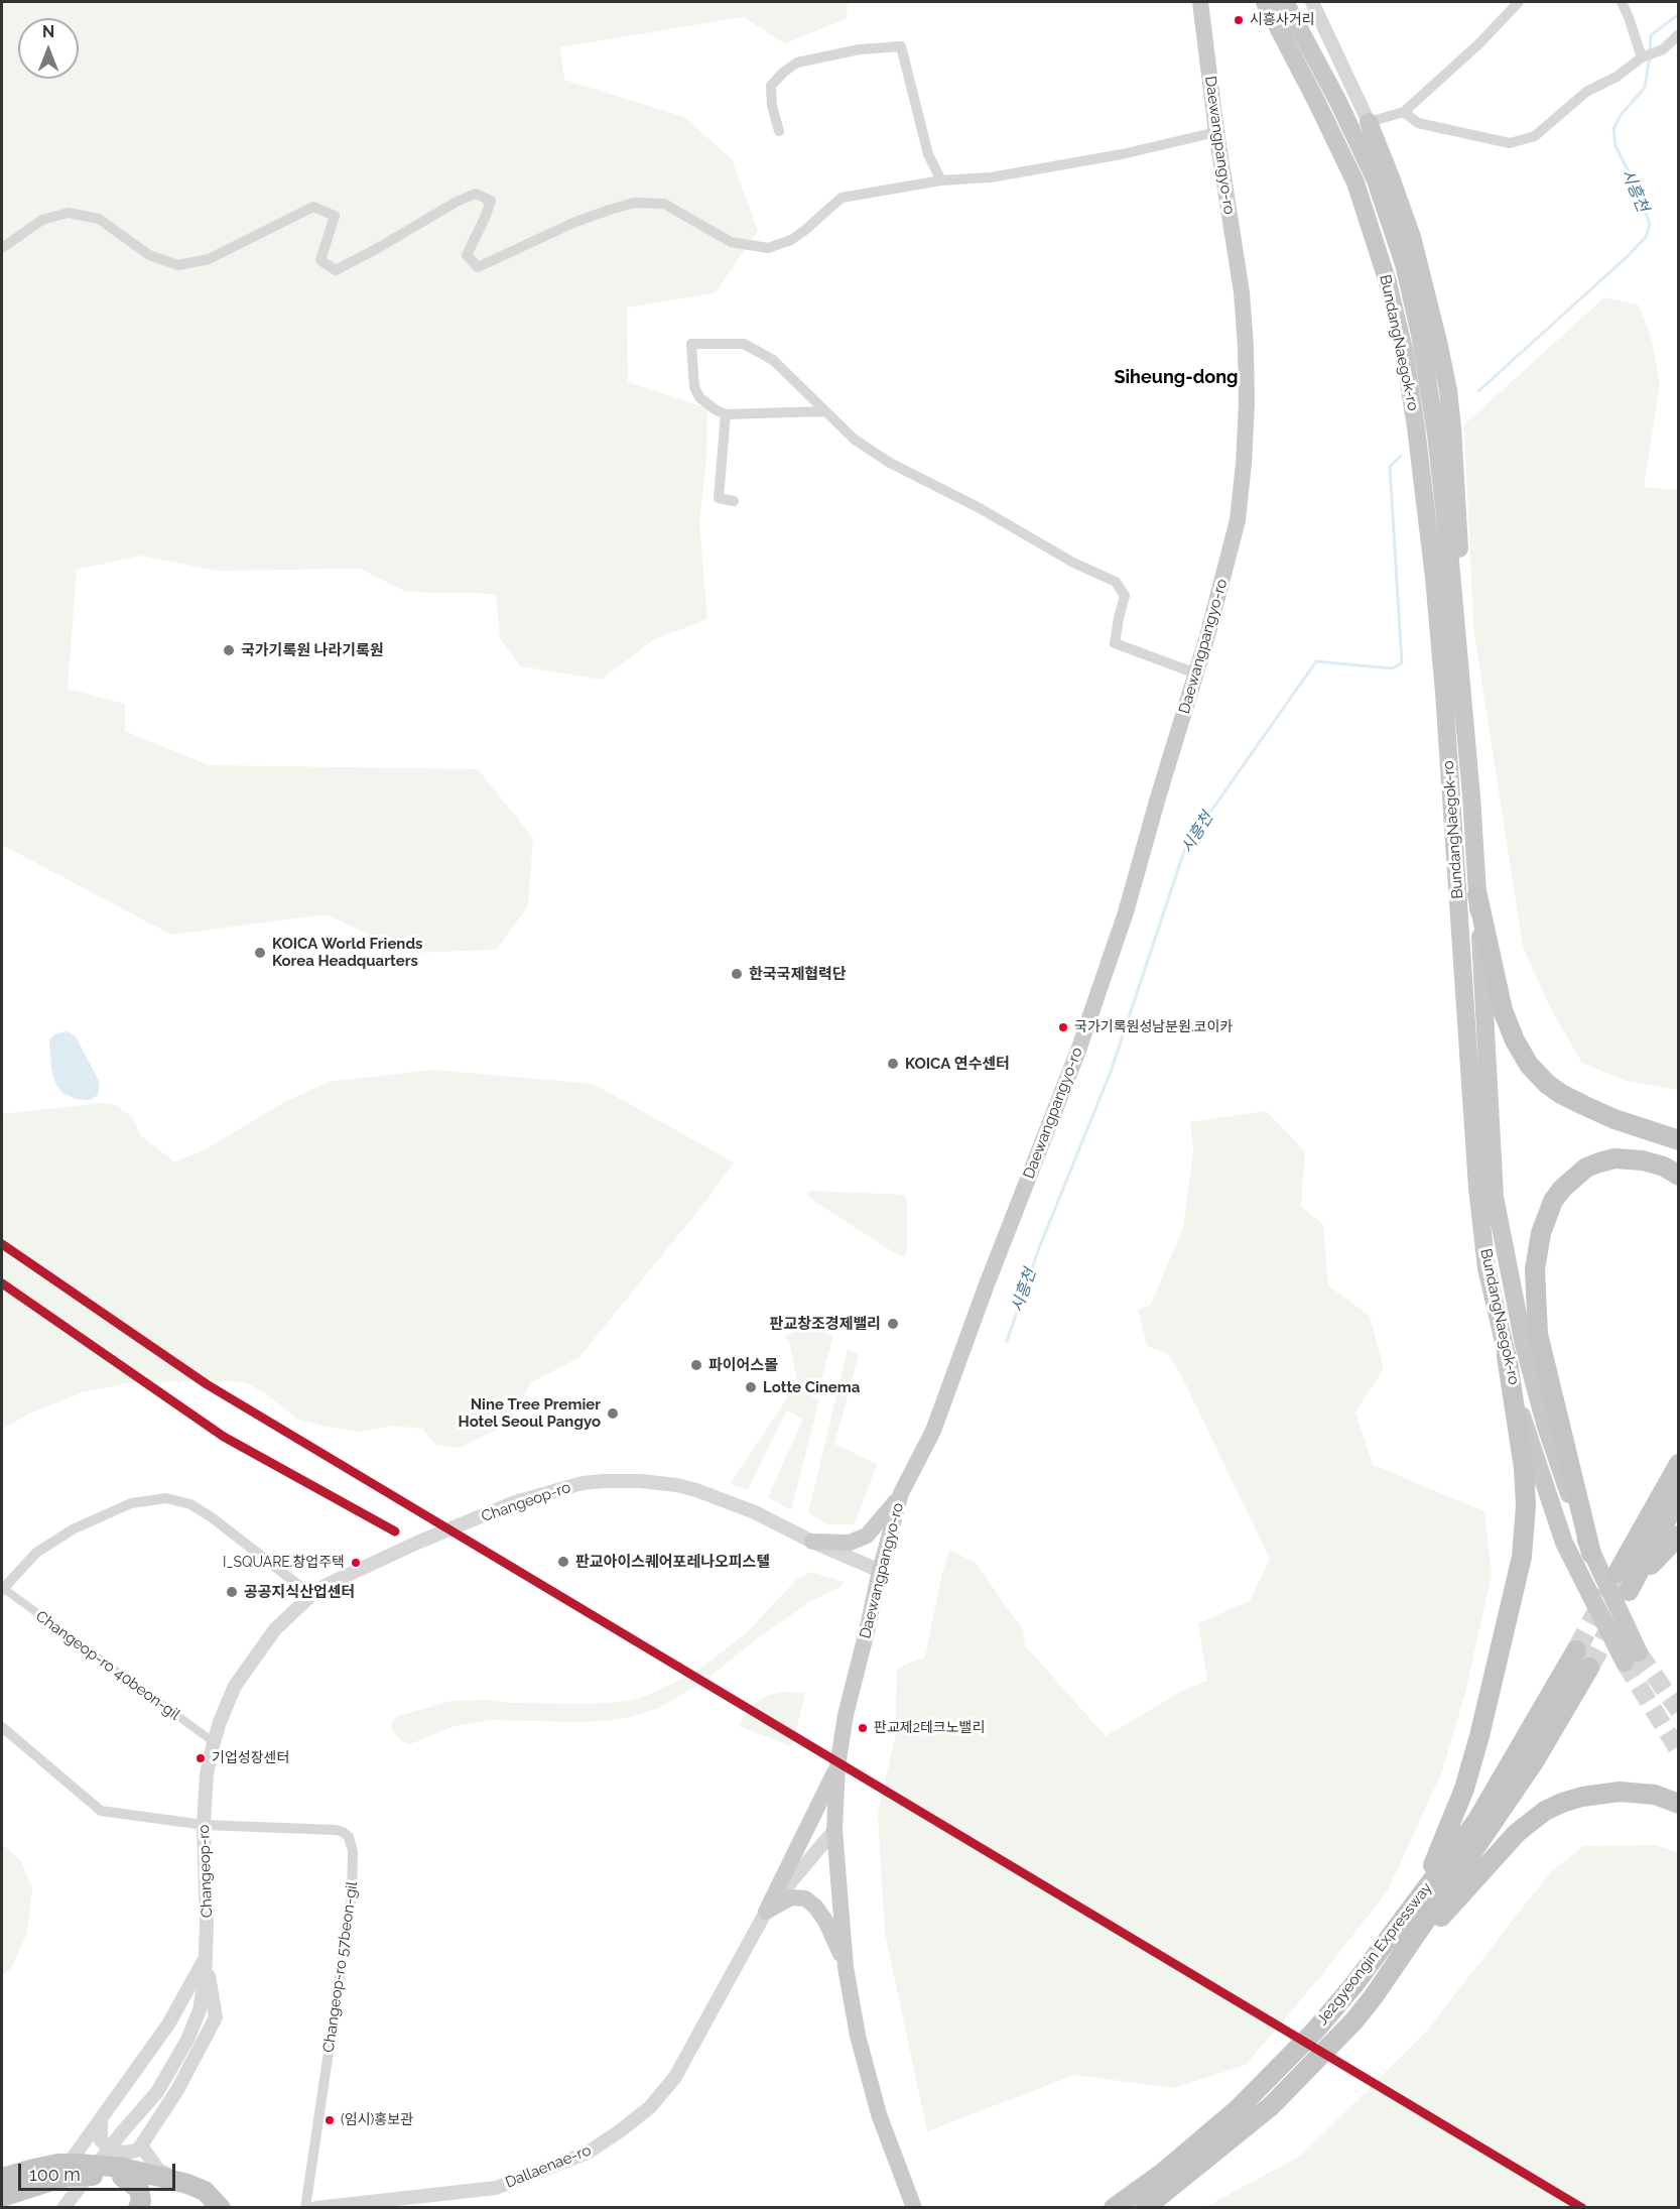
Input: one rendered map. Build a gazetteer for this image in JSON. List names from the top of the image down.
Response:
{
  "streets": {
    "highway": ["BundangNaegok-ro", "Je2gyeongin Expressway"],
    "main road": ["Daewangpangyo-ro"],
    "street": [
      "Changeop-ro",
      "Changeop-ro 40beon-gil",
      "Changeop-ro 57beon-gil",
      "Dallaenae-ro"
    ]
  },
  "crossings": [
    ["Daewangpangyo-ro", "Changeop-ro"],
    ["Daewangpangyo-ro", "Dallaenae-ro"],
    ["Changeop-ro", "Changeop-ro 40beon-gil"],
    ["Changeop-ro", "Changeop-ro 57beon-gil"]
  ],
  "districts": ["Siheung-dong"],
  "water": ["시흥천"],
  "places": [
    "시흥사거리",
    "국가기록원 나라기록원",
    "KOICA World Friends Korea Headquarters",
    "한국국제협력단",
    "국가기록원성남분원.코이카",
    "KOICA 연수센터",
    "판교창조경제밸리",
    "파이어스몰",
    "Lotte Cinema",
    "Nine Tree Premier Hotel Seoul Pangyo",
    "판교아이스퀘어포레나오피스텔",
    "I_SQUARE.창업주택",
    "공공지식산업센터",
    "판교제2테크노밸리",
    "기업성장센터",
    "(임시)홍보관"
  ],
  "scale_bar": "100 m",
  "north": "top"
}
